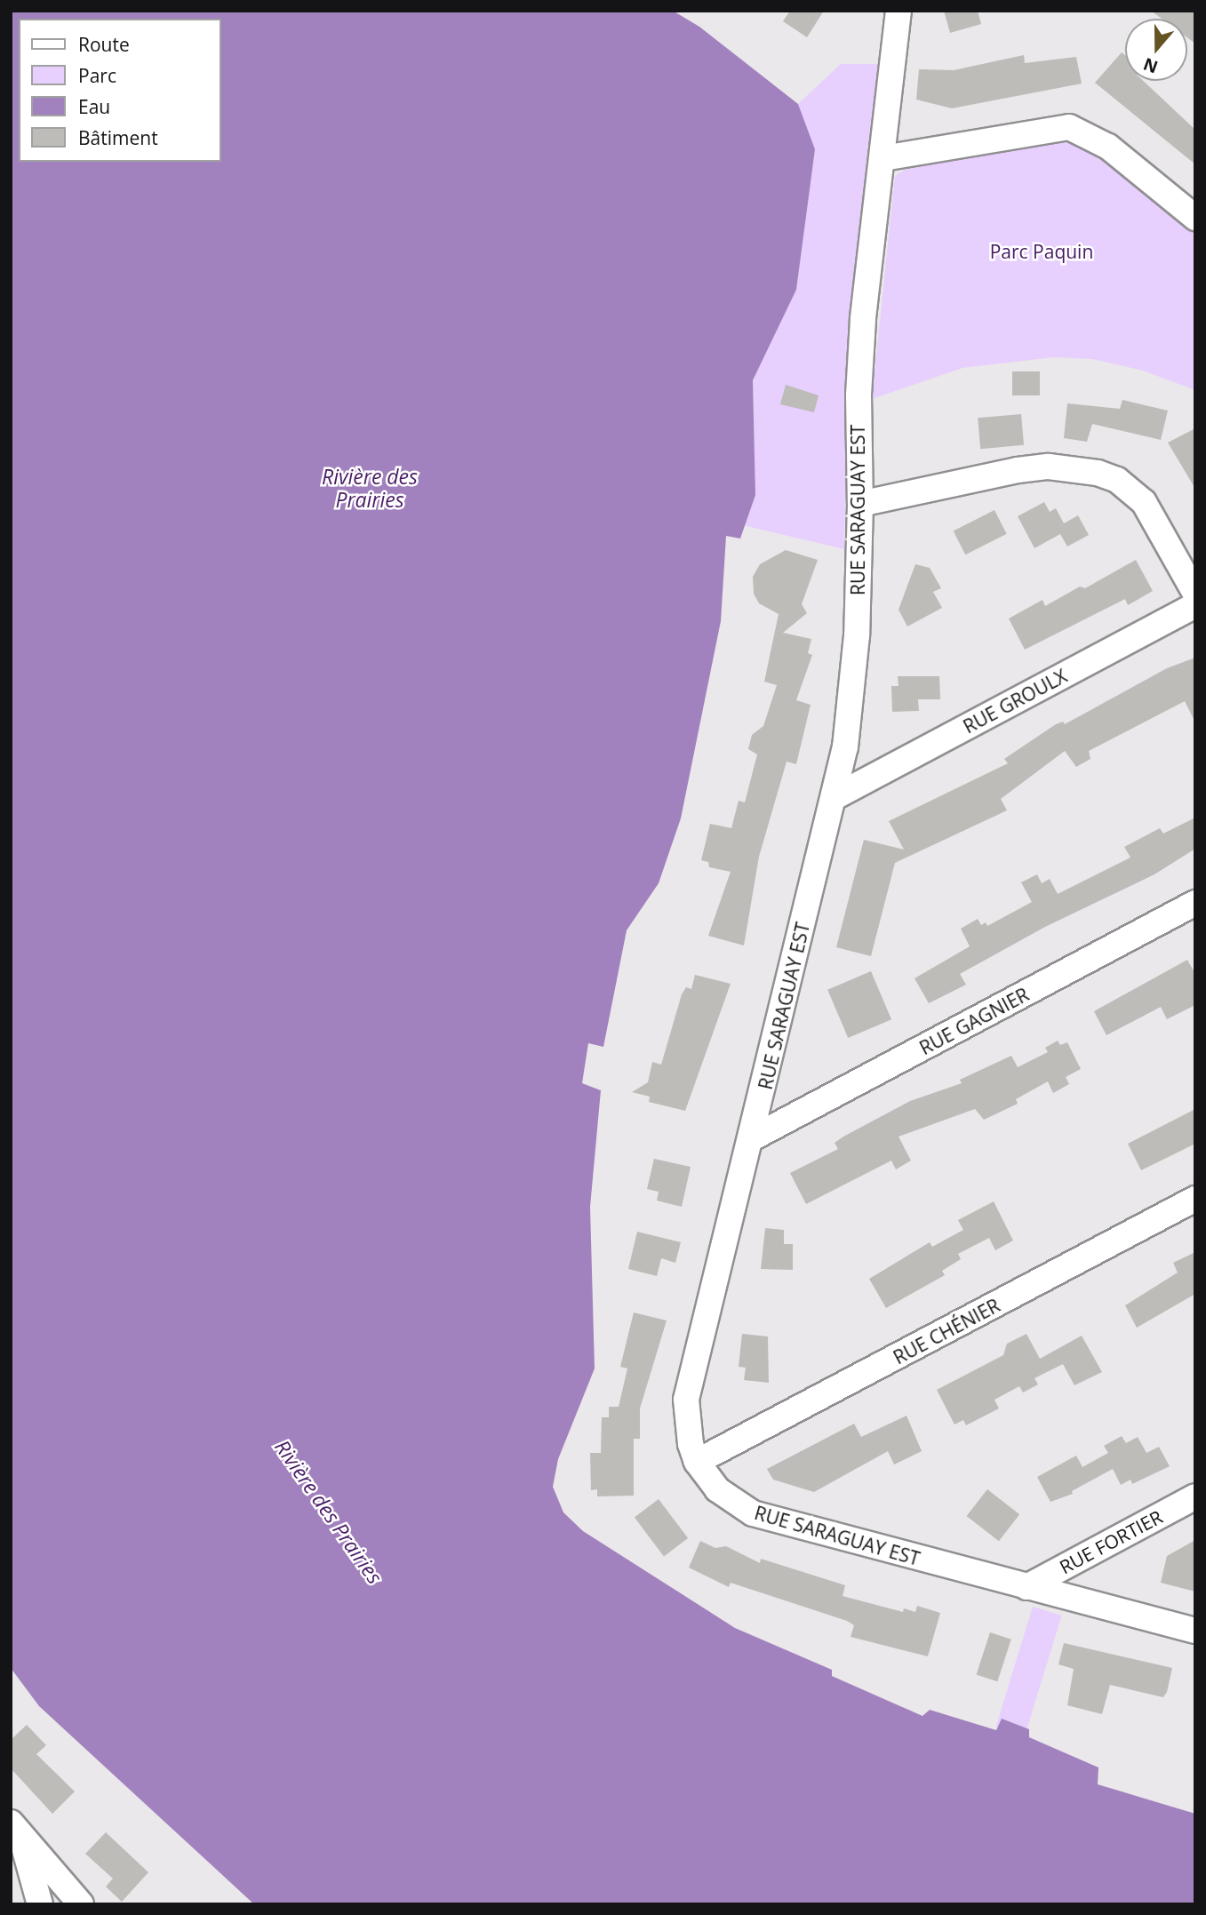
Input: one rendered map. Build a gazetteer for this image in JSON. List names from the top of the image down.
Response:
{
  "streets": {
    "street": [
      "RUE SARAGUAY EST",
      "RUE GROULX",
      "RUE GAGNIER",
      "RUE CHÉNIER",
      "RUE FORTIER"
    ]
  },
  "crossings": [
    ["RUE SARAGUAY EST", "RUE GROULX"],
    ["RUE SARAGUAY EST", "RUE GAGNIER"],
    ["RUE SARAGUAY EST", "RUE CHÉNIER"],
    ["RUE SARAGUAY EST", "RUE FORTIER"]
  ],
  "water": ["Rivière des Prairies"],
  "parks": ["Parc Paquin"],
  "legend": [
    "Route",
    "Parc",
    "Eau",
    "Bâtiment"
  ],
  "north": "bottom"
}
